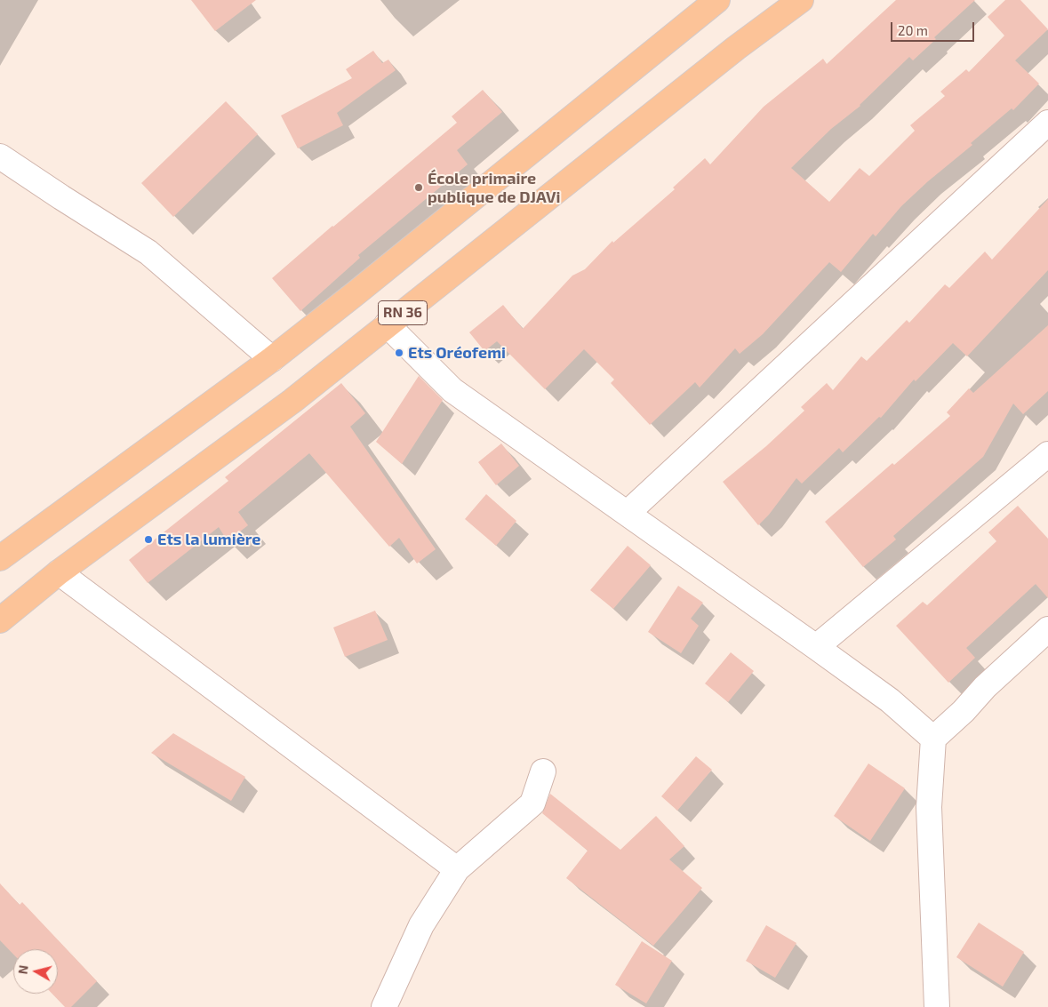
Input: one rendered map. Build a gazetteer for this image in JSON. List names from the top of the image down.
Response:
{
  "streets": {
    "main road": ["RN 36"]
  },
  "places": ["École primaire publique de DJAVi", "Ets Oréofemi", "Ets la lumière"],
  "scale_bar": "20 m",
  "north": "left"
}
